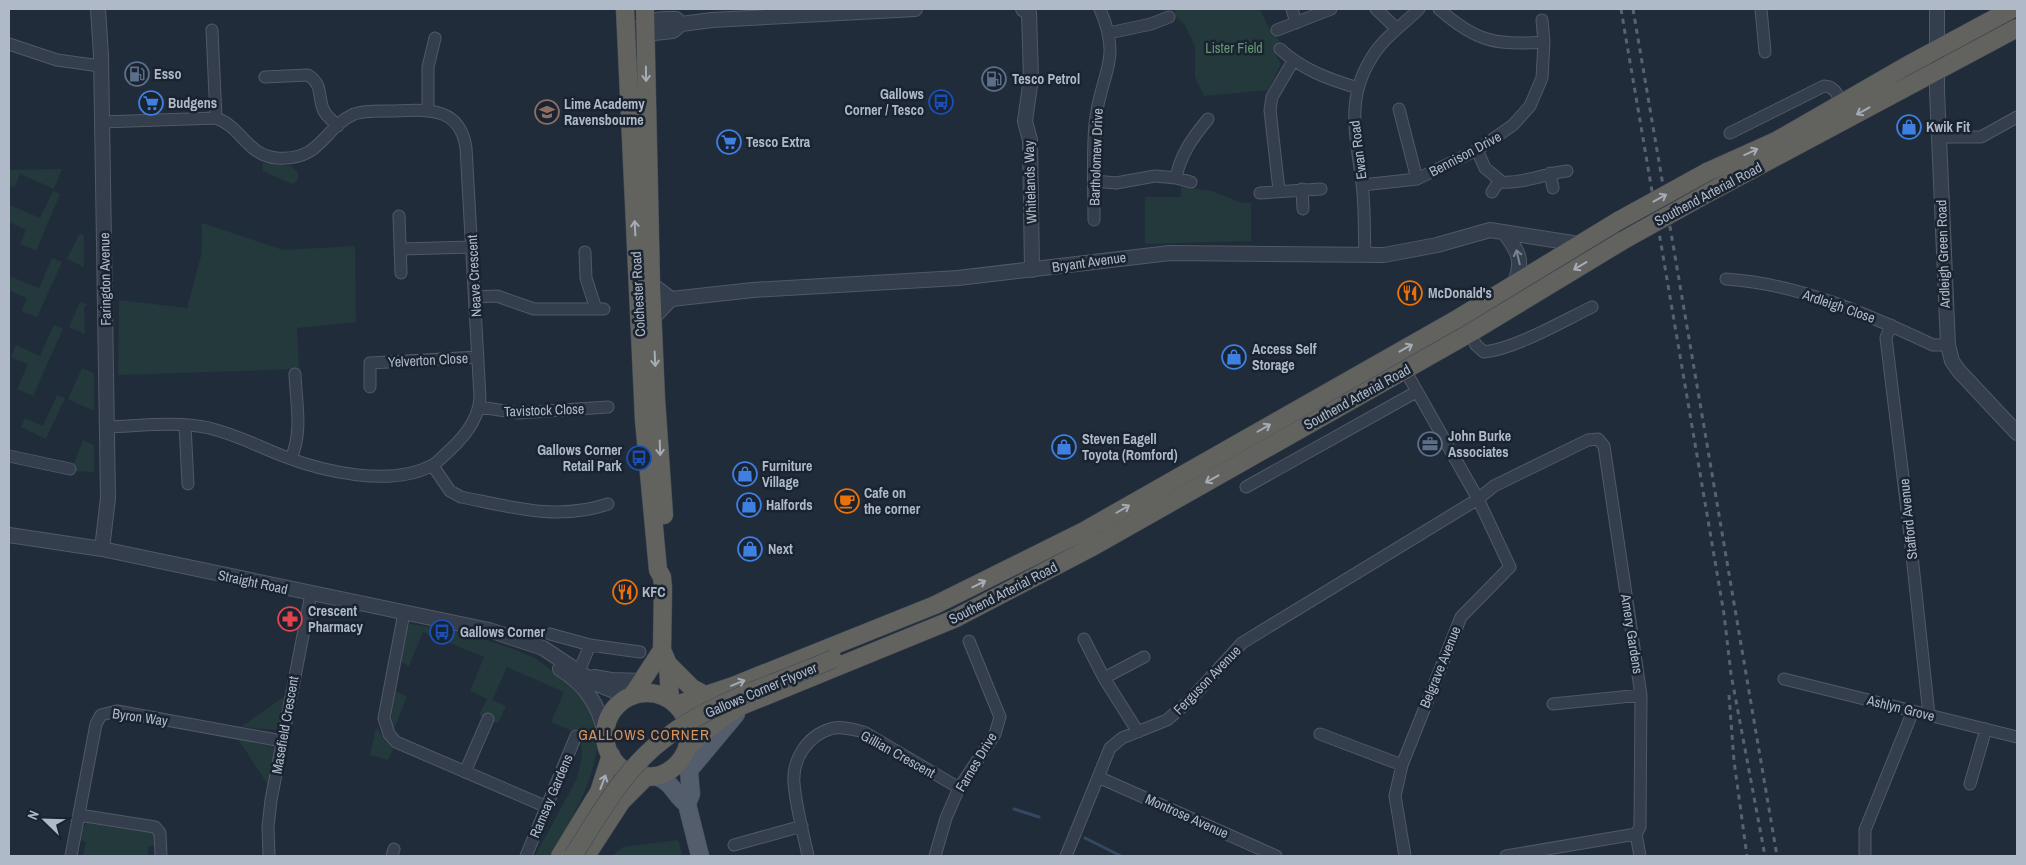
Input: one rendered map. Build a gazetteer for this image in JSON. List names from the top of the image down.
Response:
{
  "streets": {
    "highway": ["Southend Arterial Road", "Colchester Road", "Gallows Corner Flyover"],
    "street": [
      "Ewan Road",
      "Bennison Drive",
      "Bartholomew Drive",
      "Whitelands Way",
      "Ardleigh Green Road",
      "Bryant Avenue",
      "Neave Crescent",
      "Faringdon Avenue",
      "Ardleigh Close",
      "Yelverton Close",
      "Tavistock Close",
      "Stafford Avenue",
      "Straight Road",
      "Amery Gardens",
      "Belgrave Avenue",
      "Ferguson Avenue",
      "Ashlyn Grove",
      "Byron Way",
      "Masefield Crescent",
      "Gillian Crescent",
      "Farnes Drive",
      "Ramsay Gardens",
      "Montrose Avenue"
    ]
  },
  "crossings": [
    ["Ewan Road", "Bennison Drive"],
    ["Ewan Road", "Bryant Avenue"],
    ["Whitelands Way", "Bryant Avenue"],
    ["Southend Arterial Road", "Ardleigh Green Road"],
    ["Southend Arterial Road", "Bryant Avenue"],
    ["Southend Arterial Road", "Colchester Road"],
    ["Southend Arterial Road", "Straight Road"],
    ["Southend Arterial Road", "Belgrave Avenue"],
    ["Ardleigh Green Road", "Ardleigh Close"],
    ["Neave Crescent", "Yelverton Close"],
    ["Neave Crescent", "Tavistock Close"],
    ["Faringdon Avenue", "Straight Road"],
    ["Colchester Road", "Straight Road"],
    ["Ardleigh Close", "Stafford Avenue"],
    ["Stafford Avenue", "Ashlyn Grove"],
    ["Straight Road", "Masefield Crescent"],
    ["Amery Gardens", "Belgrave Avenue"],
    ["Amery Gardens", "Ferguson Avenue"],
    ["Belgrave Avenue", "Ferguson Avenue"],
    ["Ferguson Avenue", "Montrose Avenue"],
    ["Byron Way", "Masefield Crescent"],
    ["Gillian Crescent", "Farnes Drive"]
  ],
  "districts": ["GALLOWS CORNER"],
  "parks": ["Lister Field"],
  "places": {
    "fuel station": ["Esso", "Tesco Petrol"],
    "bus stop": ["Gallows Corner / Tesco", "Gallows Corner Retail Park", "Gallows Corner"],
    "supermarket": ["Budgens", "Tesco Extra"],
    "school or university": ["Lime Academy Ravensbourne"],
    "shop": [
      "Kwik Fit",
      "Access Self Storage",
      "Steven Eagell Toyota (Romford)",
      "Furniture Village",
      "Halfords",
      "Next"
    ],
    "restaurant": ["McDonald's", "KFC"],
    "office": ["John Burke Associates"],
    "cafe": ["Cafe on the corner"],
    "pharmacy": ["Crescent Pharmacy"]
  },
  "north": "top left"
}
